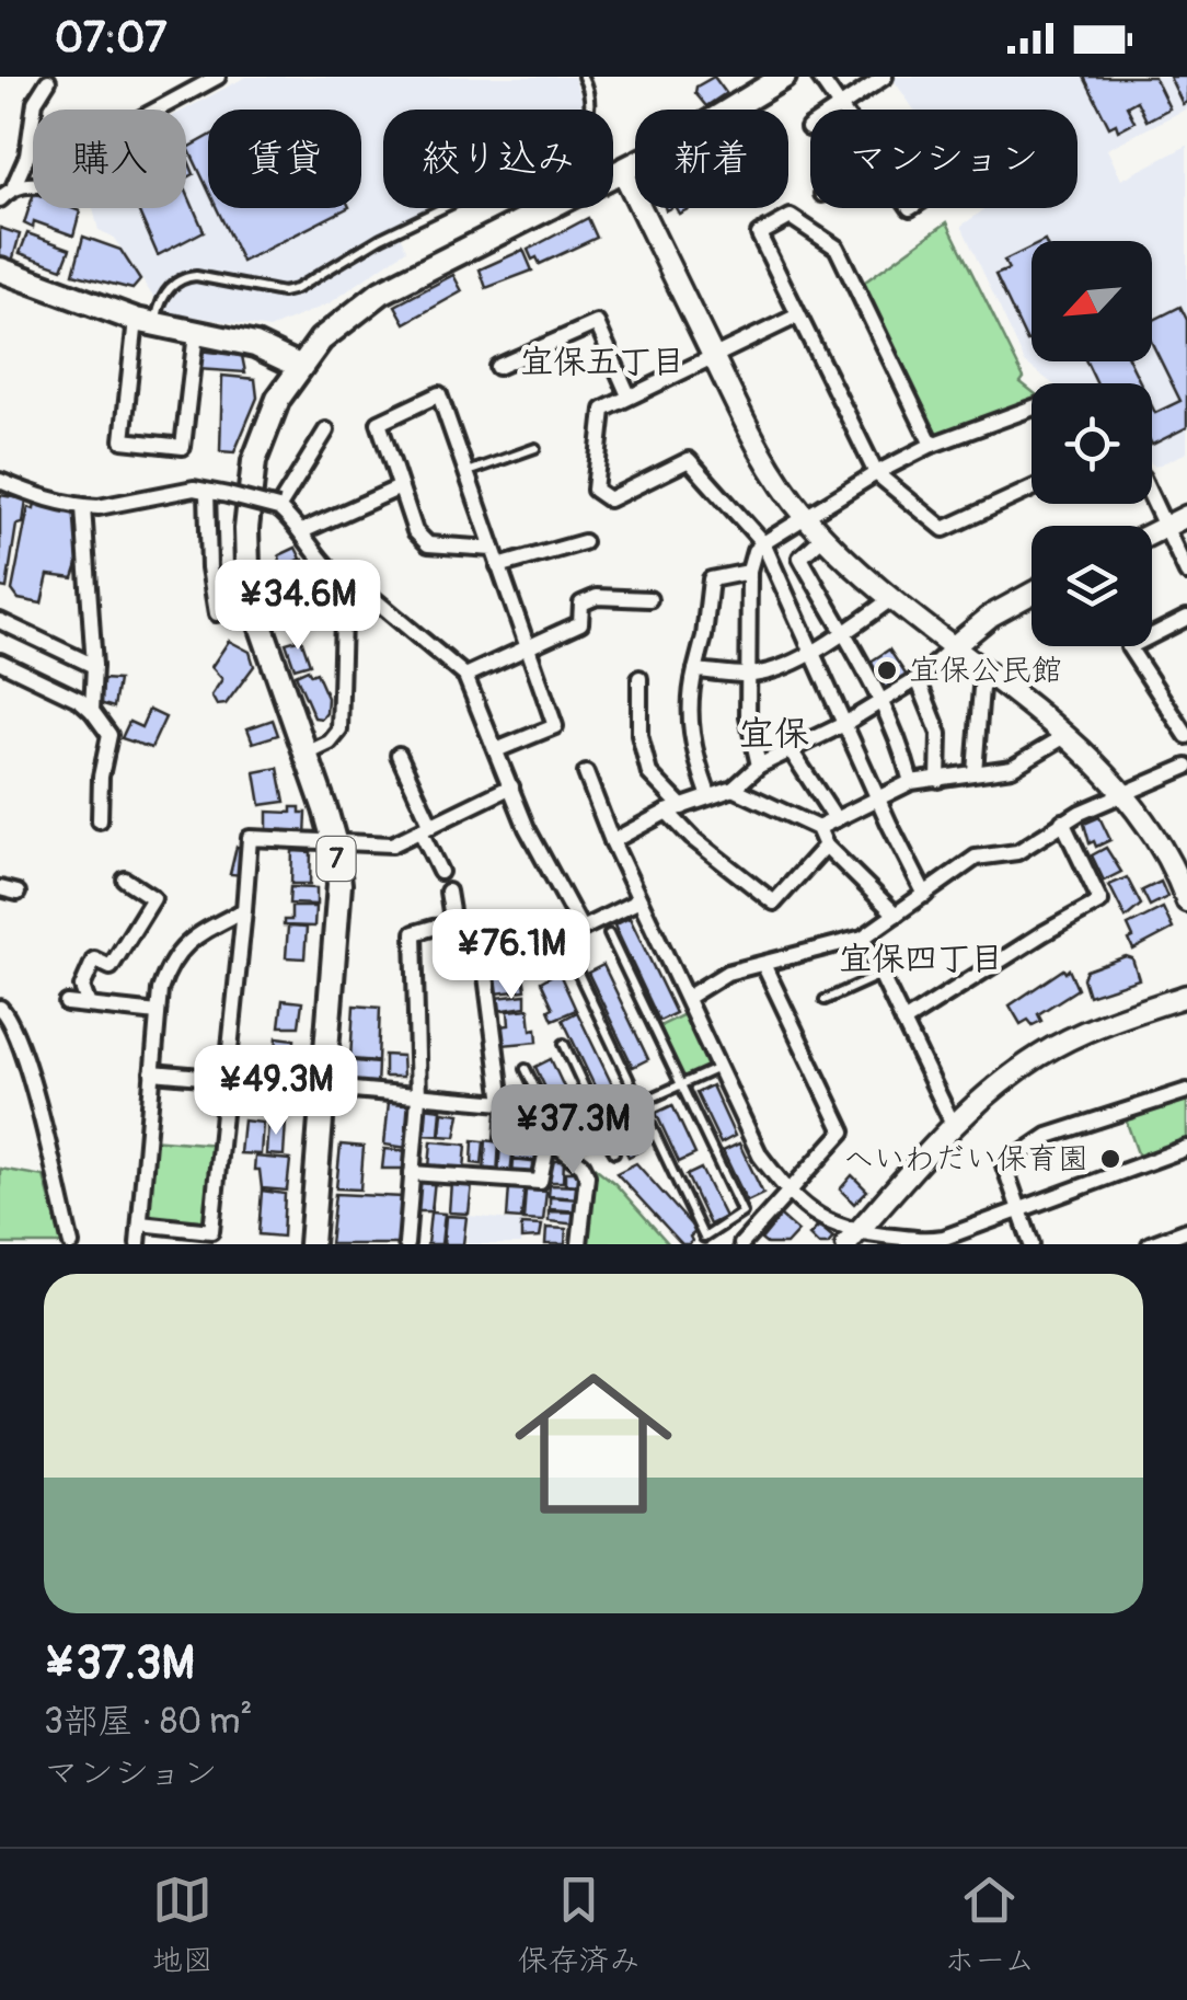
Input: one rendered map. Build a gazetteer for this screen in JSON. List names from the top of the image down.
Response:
{
  "streets": {
    "main road": ["7"]
  },
  "districts": ["宜保五丁目", "宜保", "宜保四丁目"],
  "places": ["宜保公民館", "へいわだい保育園"],
  "north": "bottom left",
  "page": {
    "status": "07:07",
    "chip": [
      "購入",
      "賃貸",
      "絞り込み",
      "新着",
      "マンション"
    ],
    "price": [
      "¥34.6M",
      "¥76.1M",
      "¥49.3M",
      "¥37.3M"
    ],
    "list": [
      {
        "name": "¥37.3M",
        "note": "3部屋 · 80 m² · マンション"
      }
    ],
    "tabs": ["地図", "保存済み", "ホーム"]
  }
}
